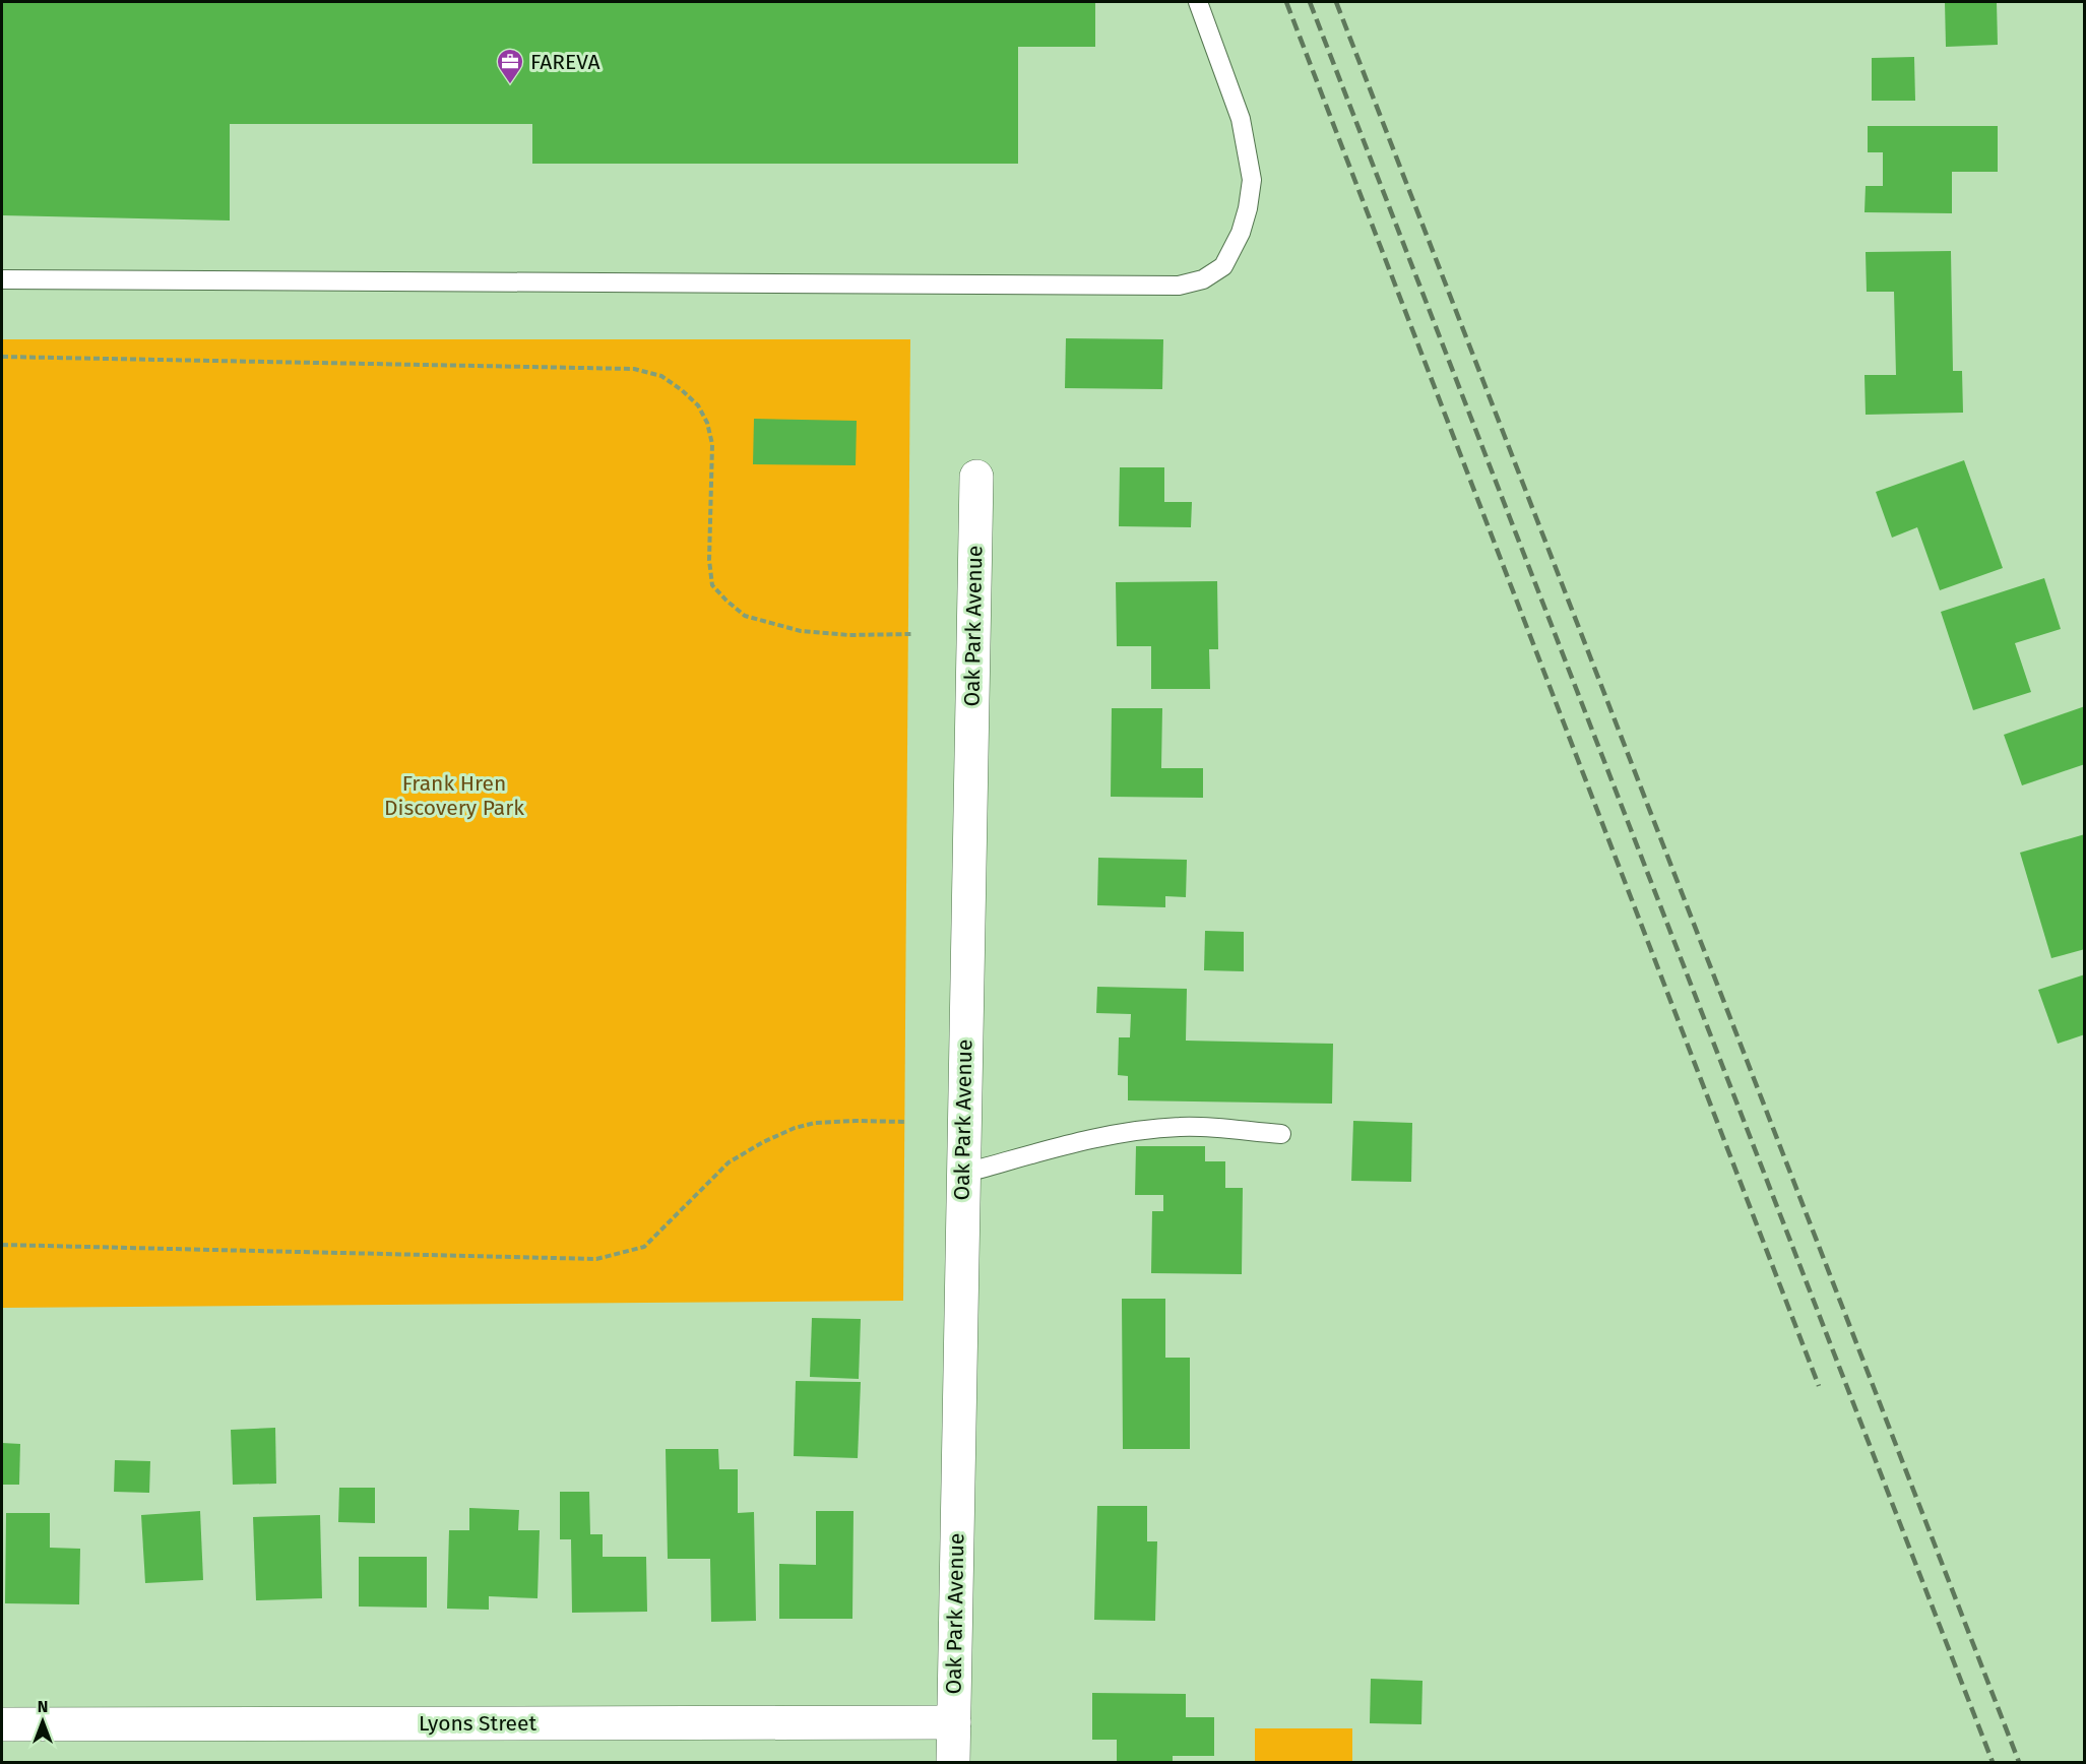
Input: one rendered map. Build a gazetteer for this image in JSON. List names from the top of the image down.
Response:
{
  "streets": {
    "street": ["Oak Park Avenue", "Lyons Street"]
  },
  "crossings": [
    ["Oak Park Avenue", "Lyons Street"]
  ],
  "parks": ["Frank Hren Discovery Park"],
  "places": {
    "office": ["FAREVA"]
  },
  "north": "top"
}
